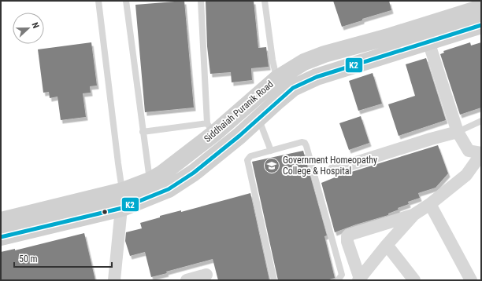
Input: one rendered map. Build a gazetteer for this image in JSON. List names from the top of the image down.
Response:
{
  "streets": {
    "main road": ["Siddhaiah Puranik Road"]
  },
  "places": {
    "school or university": ["Government Homeopathy College & Hospital"]
  },
  "lines": ["transit line K2"],
  "scale_bar": "50 m",
  "north": "right"
}
